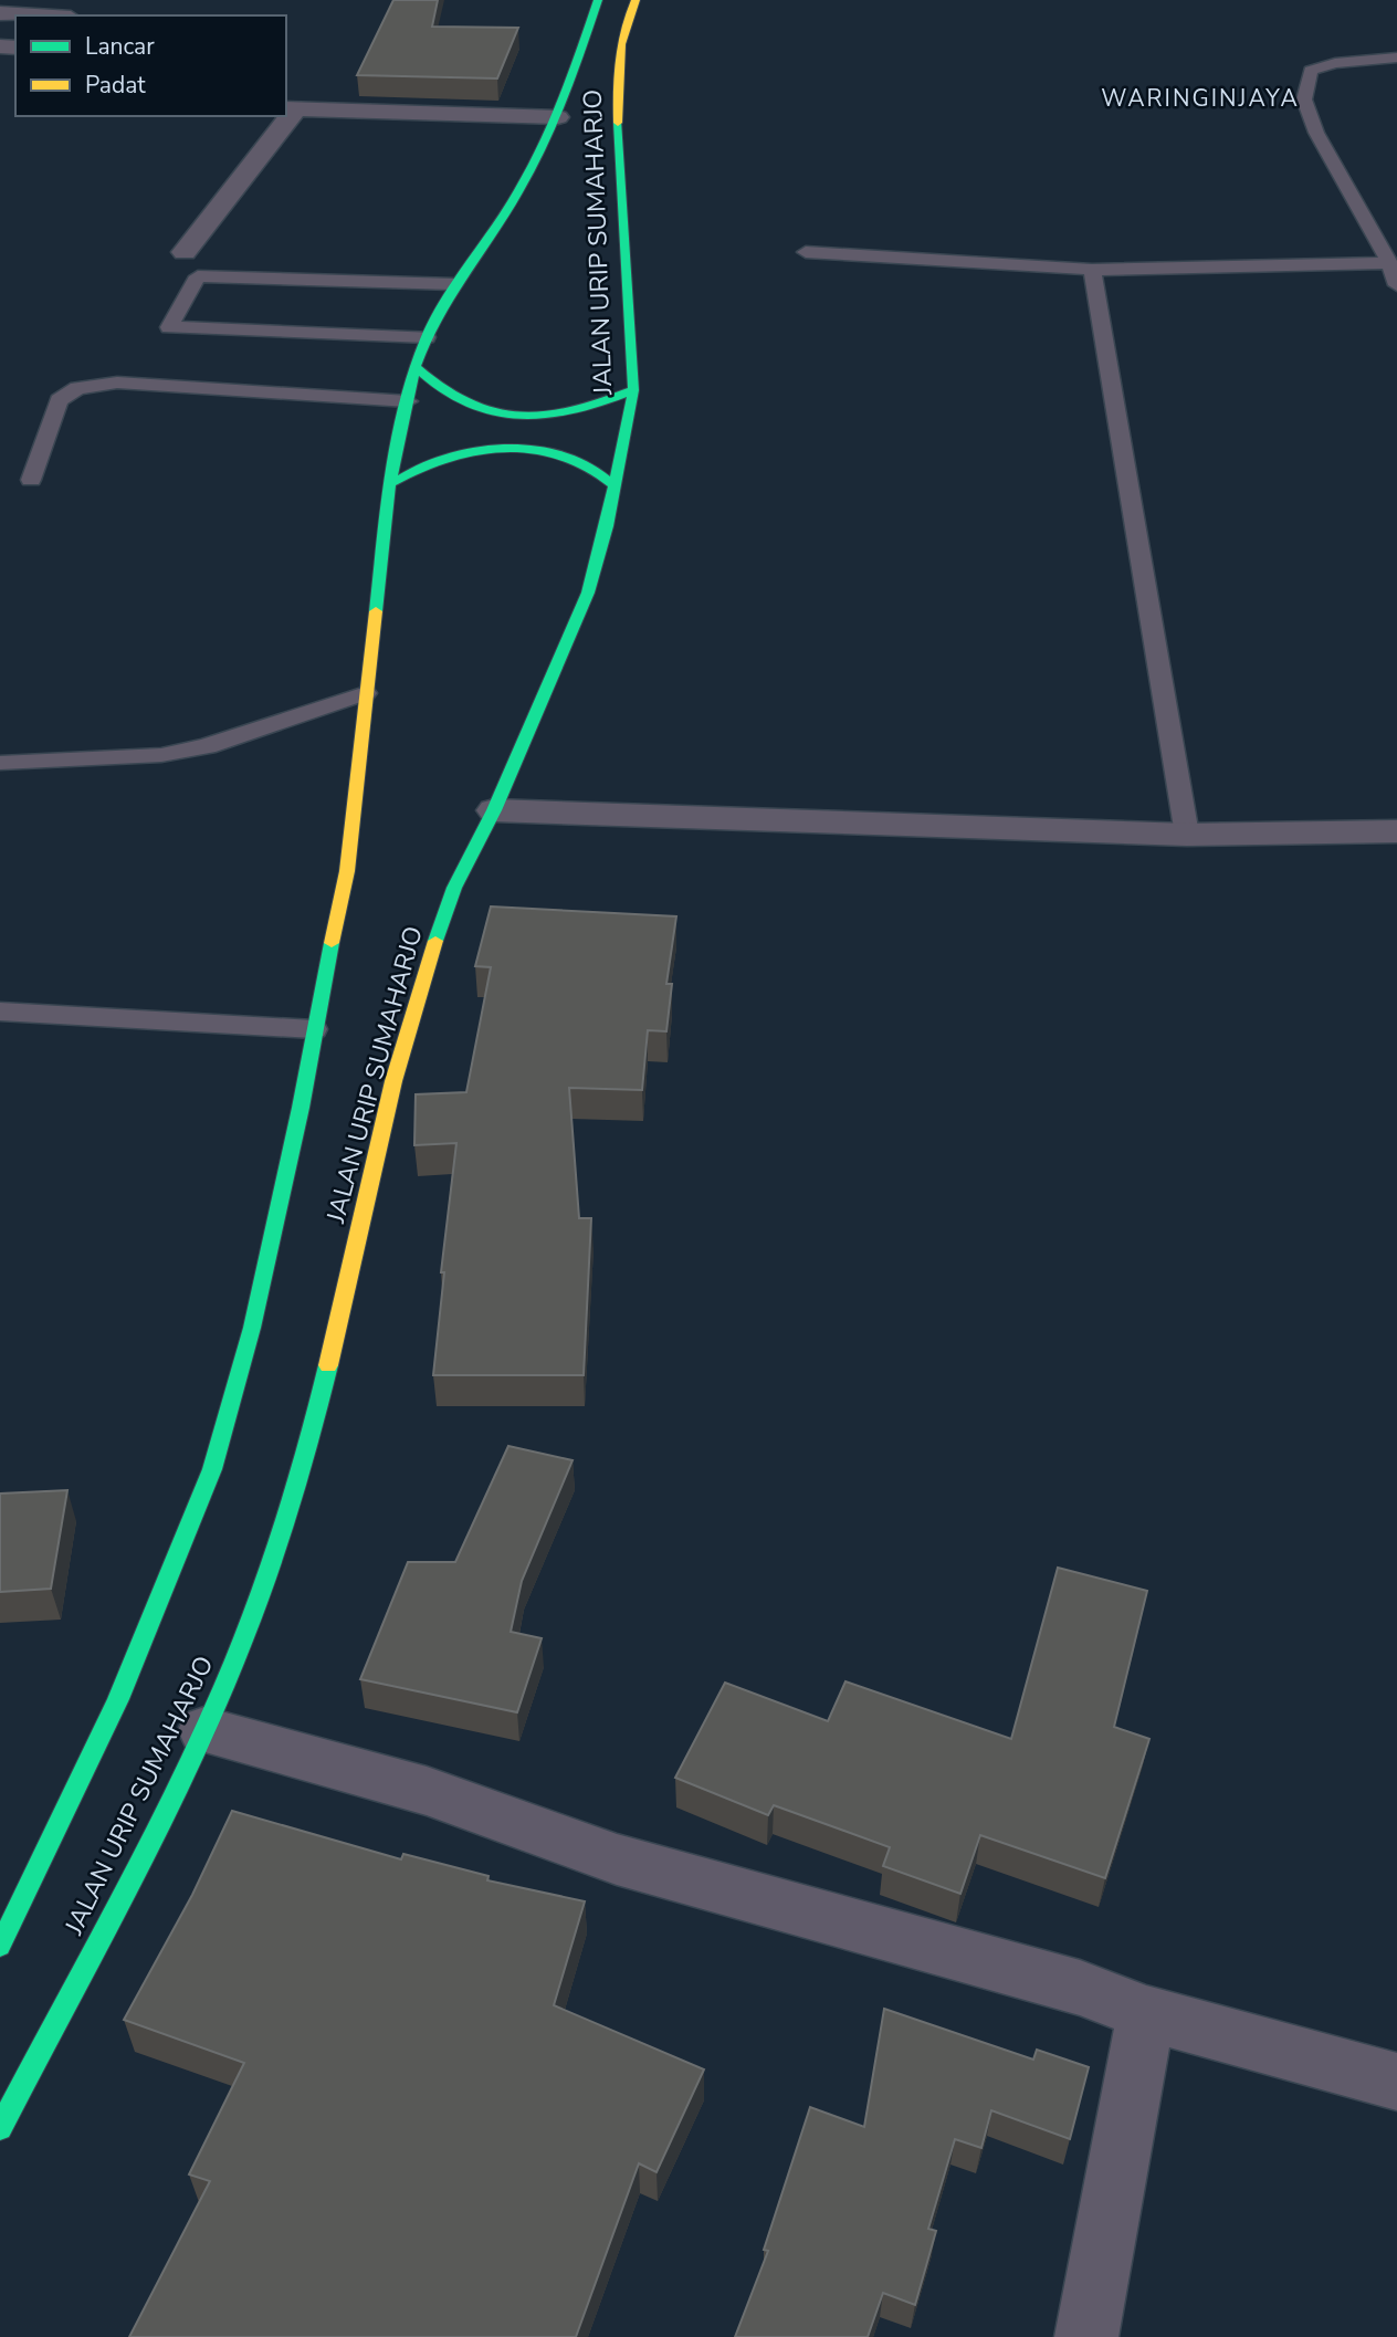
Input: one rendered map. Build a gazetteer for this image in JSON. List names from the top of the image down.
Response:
{
  "streets": {
    "highway": ["JALAN URIP SUMAHARJO"]
  },
  "districts": ["WARINGINJAYA"],
  "legend": ["Lancar", "Padat"]
}
